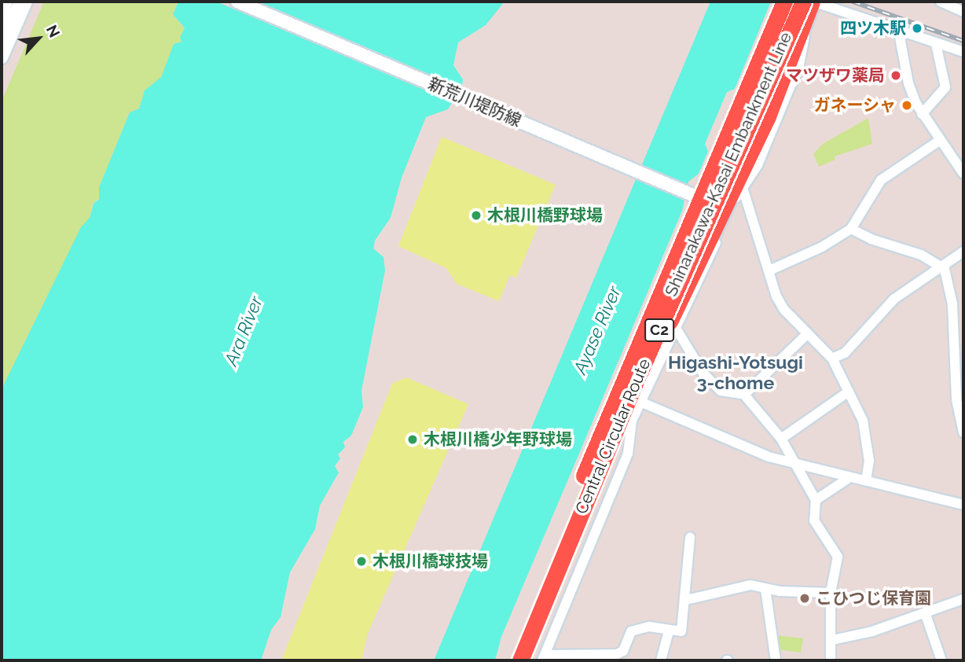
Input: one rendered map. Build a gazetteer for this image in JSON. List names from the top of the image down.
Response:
{
  "streets": {
    "highway": ["C2", "Central Circular Route"],
    "main road": ["新荒川堤防線", "Shinarakawa-Kasai Embankment Line"]
  },
  "crossings": [
    ["新荒川堤防線", "Shinarakawa-Kasai Embankment Line"],
    ["Shinarakawa-Kasai Embankment Line", "Central Circular Route"]
  ],
  "districts": ["Higashi-Yotsugi 3-chome"],
  "water": ["Ayase River", "Ara River"],
  "places": [
    "四ツ木駅",
    "マツザワ薬局",
    "ガネーシャ",
    "木根川橋野球場",
    "木根川橋少年野球場",
    "木根川橋球技場",
    "こひつじ保育園"
  ],
  "north": "top right"
}
